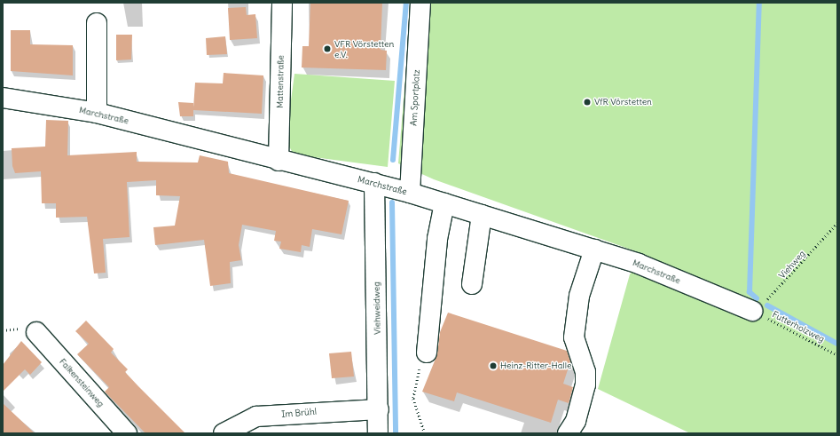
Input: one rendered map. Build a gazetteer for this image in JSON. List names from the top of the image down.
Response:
{
  "streets": {
    "street": [
      "Mattenstraße",
      "Am Sportplatz",
      "Marchstraße",
      "Viehweidweg",
      "Falkensteinweg",
      "Im Brühl"
    ],
    "path": ["Viehweg", "Futterholzweg"]
  },
  "crossings": [
    ["Mattenstraße", "Marchstraße"],
    ["Am Sportplatz", "Marchstraße"],
    ["Marchstraße", "Viehweg"],
    ["Marchstraße", "Viehweidweg"],
    ["Marchstraße", "Futterholzweg"],
    ["Viehweg", "Futterholzweg"],
    ["Viehweidweg", "Im Brühl"]
  ],
  "places": ["VFR Vörstetten e.V.", "VfR Vörstetten", "Heinz-Ritter-Halle"]
}
